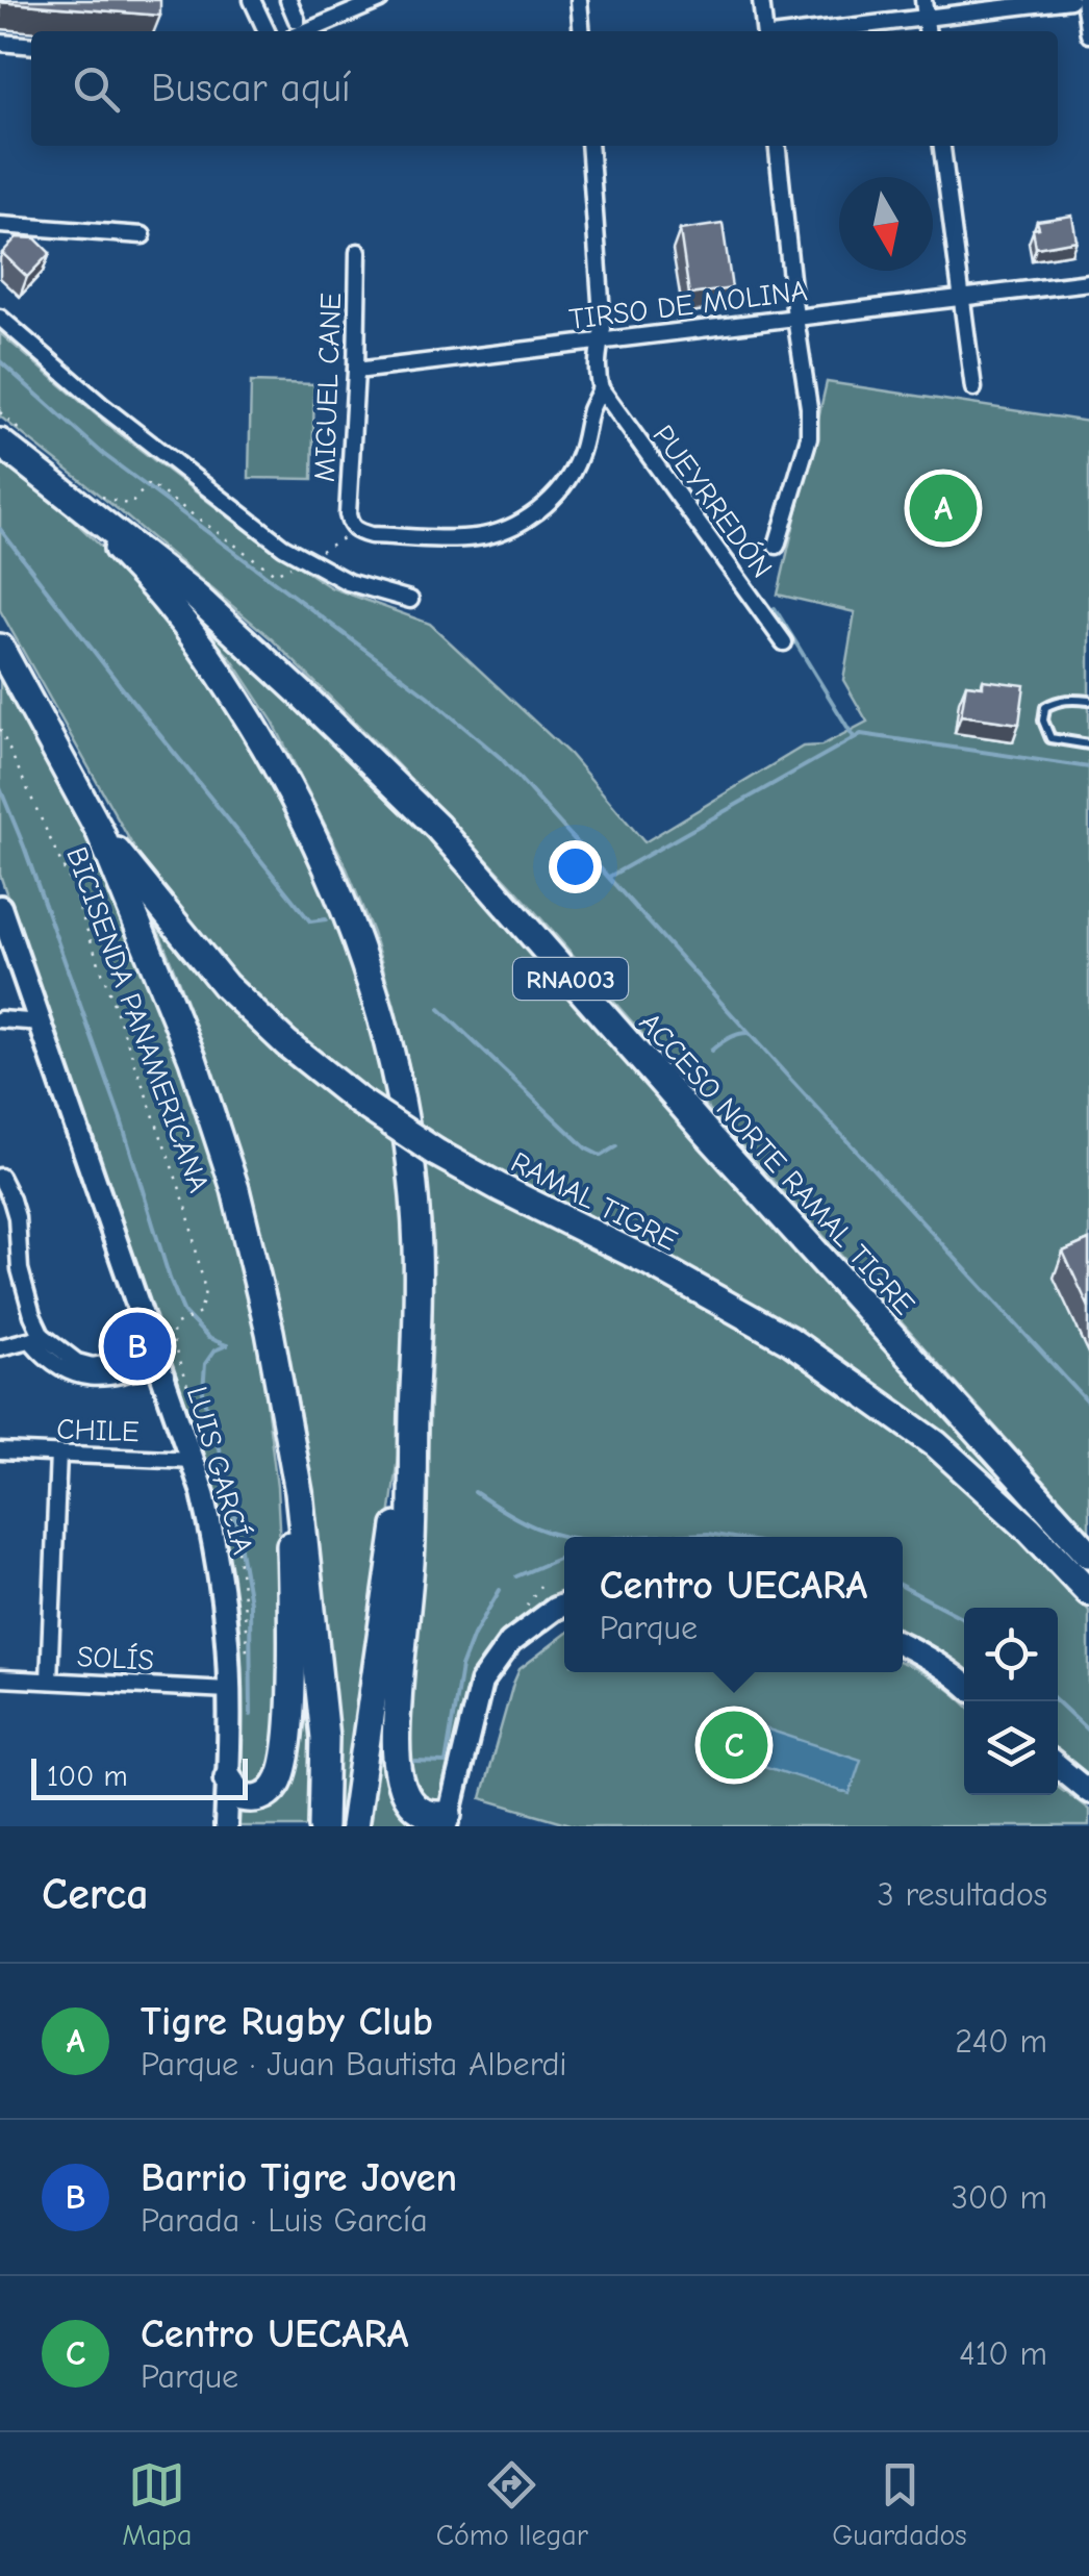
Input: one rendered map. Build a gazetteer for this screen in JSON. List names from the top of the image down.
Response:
{
  "streets": {
    "highway": ["RNA003", "ACCESO NORTE RAMAL TIGRE", "RAMAL TIGRE"],
    "street": [
      "TIRSO DE MOLINA",
      "MIGUEL CANE",
      "PUEYRREDÓN",
      "CHILE",
      "LUIS GARCÍA",
      "SOLÍS"
    ],
    "path": ["BICISENDA PANAMERICANA"]
  },
  "crossings": [
    ["TIRSO DE MOLINA", "MIGUEL CANE"],
    ["MIGUEL CANE", "PUEYRREDÓN"],
    ["CHILE", "LUIS GARCÍA"],
    ["LUIS GARCÍA", "SOLÍS"]
  ],
  "scale_bar": "100 m",
  "north": "bottom",
  "page": {
    "search": "Buscar aquí",
    "pins": ["A", "B", "C"],
    "popup": ["Centro UECARA", "Parque"],
    "scale": "100 m",
    "heading": ["Cerca", "3 resultados"],
    "list": [
      {
        "mark": "A",
        "name": "Tigre Rugby Club",
        "note": "Parque · Juan Bautista Alberdi",
        "value": "240 m"
      },
      {
        "mark": "B",
        "name": "Barrio Tigre Joven",
        "note": "Parada · Luis García",
        "value": "300 m"
      },
      {
        "mark": "C",
        "name": "Centro UECARA",
        "note": "Parque",
        "value": "410 m"
      }
    ],
    "nav": ["Mapa", "Cómo llegar", "Guardados"]
  }
}
